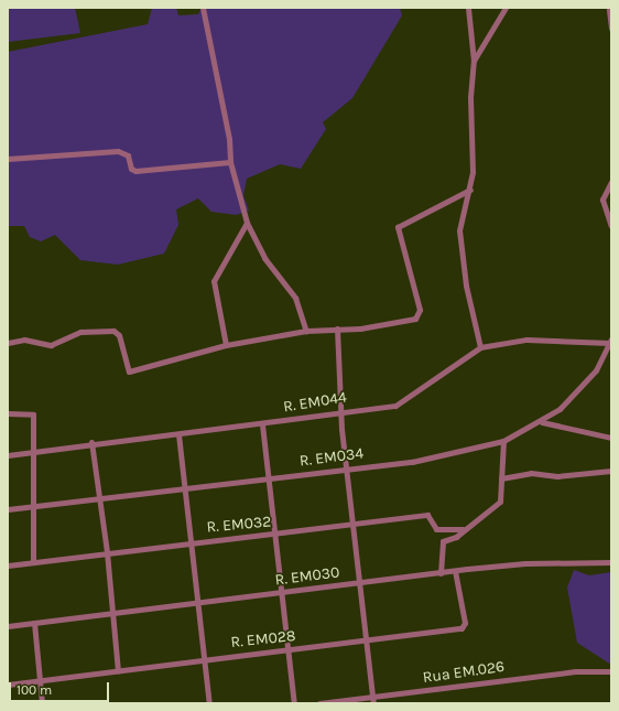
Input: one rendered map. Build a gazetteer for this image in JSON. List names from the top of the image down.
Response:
{
  "streets": {
    "street": [
      "R. EM044",
      "R. EM034",
      "R. EM032",
      "R. EM030",
      "R. EM028",
      "Rua EM.026"
    ]
  },
  "crossings": [
    ["R. EM044", "R. EM034"],
    ["R. EM030", "R. EM028"]
  ],
  "scale_bar": "100 m"
}
